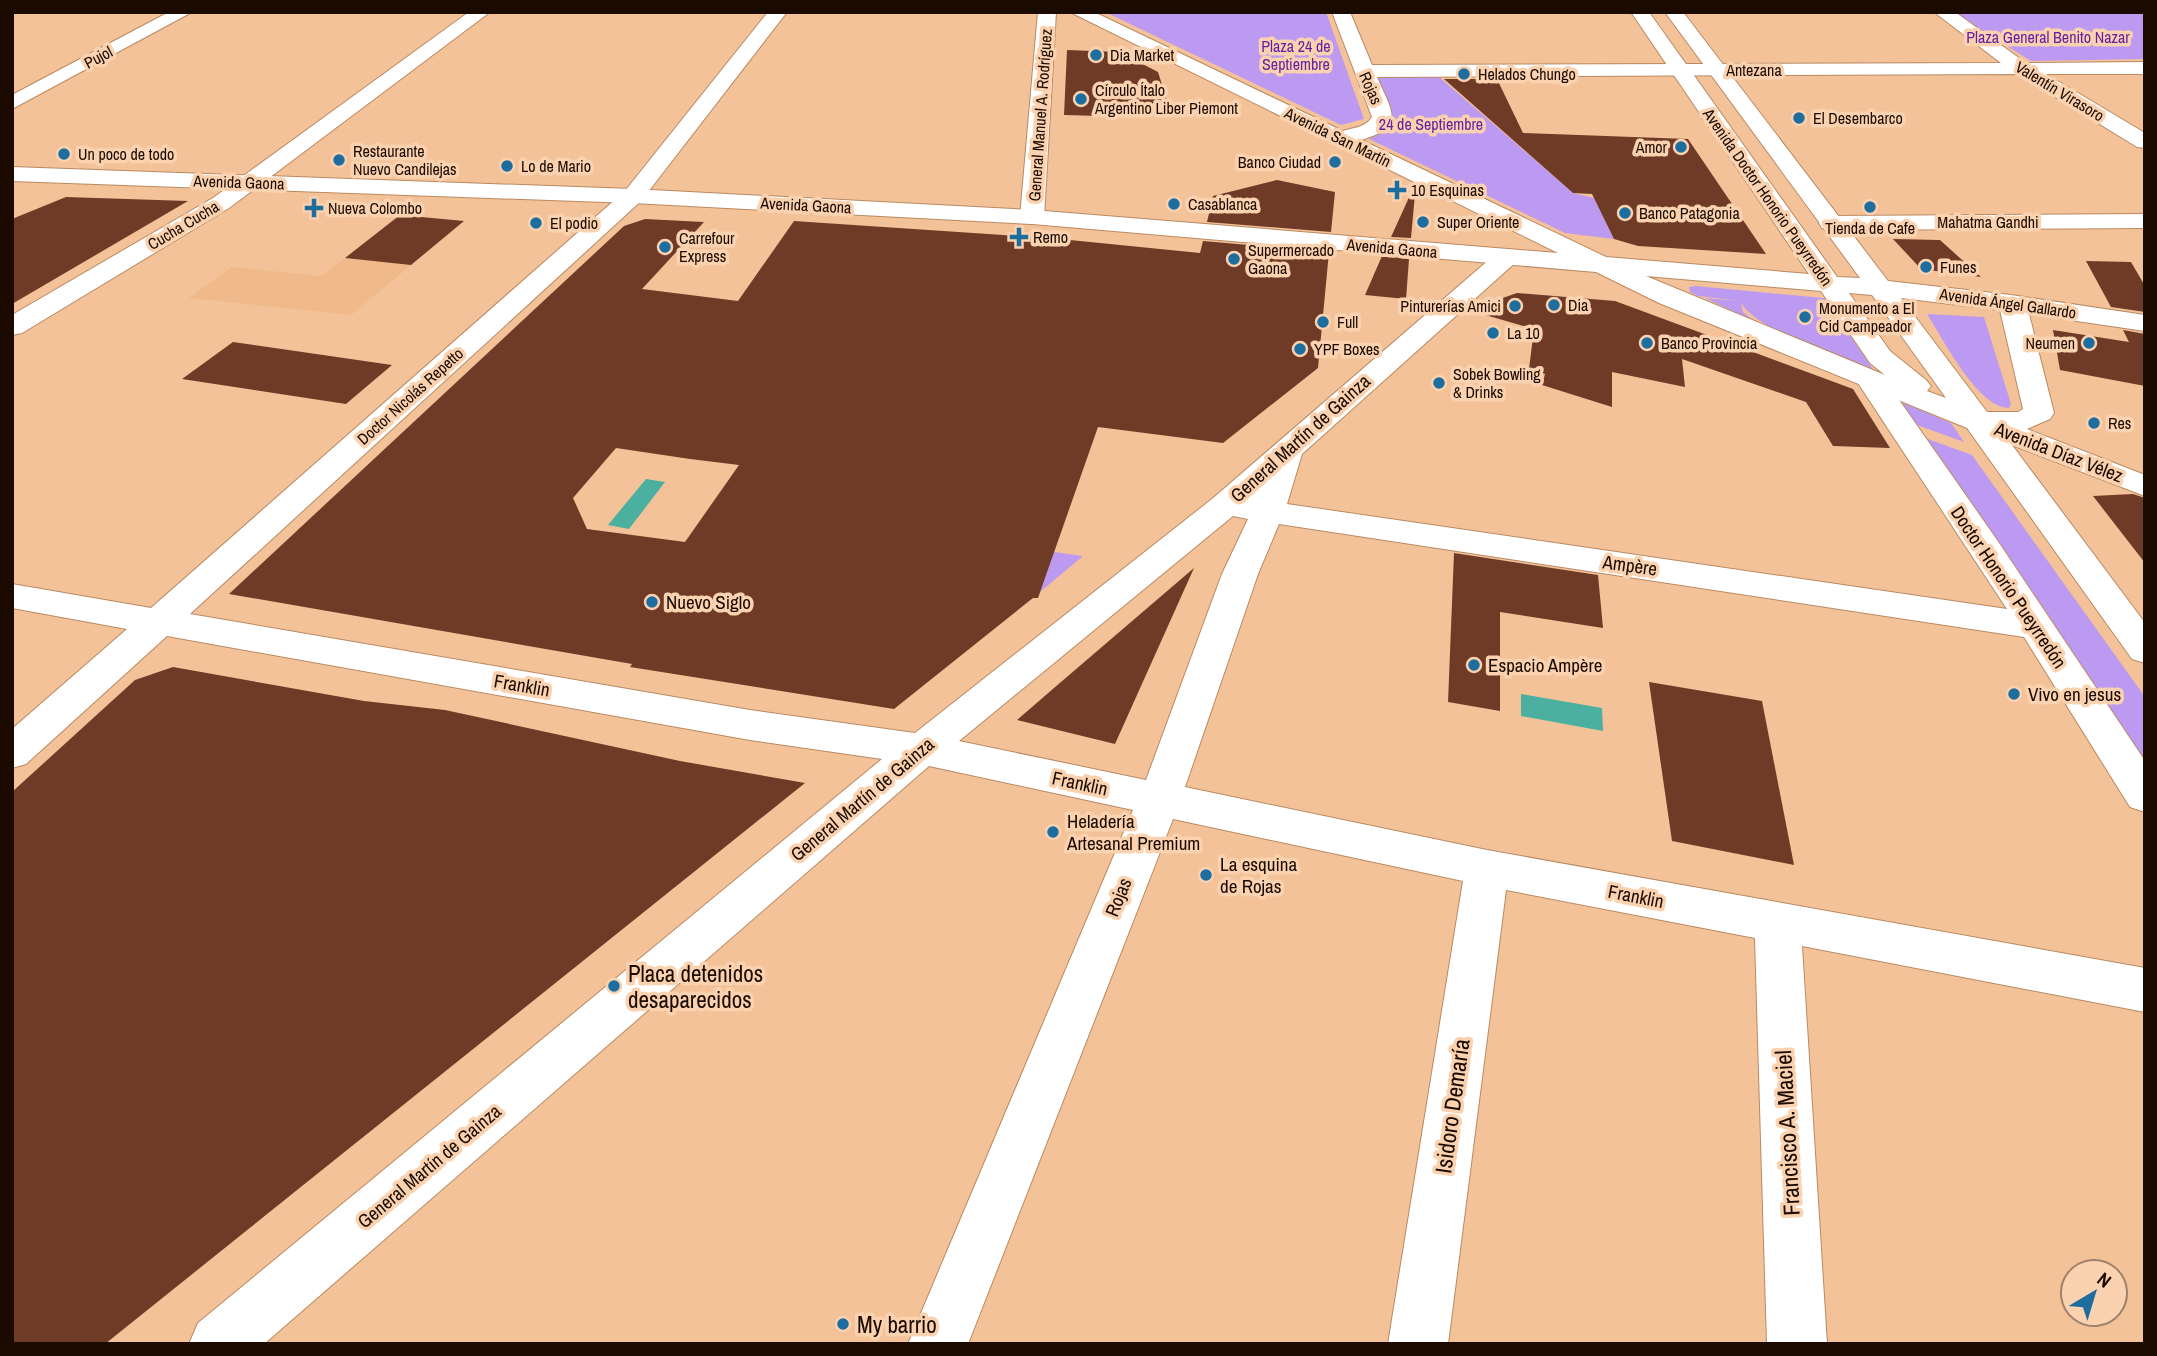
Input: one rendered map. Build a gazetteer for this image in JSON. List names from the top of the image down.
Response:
{
  "streets": {
    "street": [
      "Pujol",
      "Antezana",
      "Rojas",
      "Valentín Virasoro",
      "General Manuel A. Rodríguez",
      "Avenida San Martín",
      "Avenida Gaona",
      "Avenida Doctor Honorio Pueyrredón",
      "Mahatma Gandhi",
      "Cucha Cucha",
      "Avenida Ángel Gallardo",
      "Doctor Nicolás Repetto",
      "General Martín de Gainza",
      "Avenida Díaz Vélez",
      "Ampère",
      "Doctor Honorio Pueyrredón",
      "Franklin",
      "Isidoro Demaría",
      "Francisco A. Maciel"
    ]
  },
  "crossings": [
    ["Antezana", "Rojas"],
    ["Antezana", "Valentín Virasoro"],
    ["Antezana", "Avenida Doctor Honorio Pueyrredón"],
    ["Rojas", "Avenida San Martín"],
    ["Rojas", "General Martín de Gainza"],
    ["Rojas", "Ampère"],
    ["Rojas", "Franklin"],
    ["General Manuel A. Rodríguez", "Avenida Gaona"],
    ["Avenida San Martín", "Avenida Gaona"],
    ["Avenida Gaona", "Avenida Doctor Honorio Pueyrredón"],
    ["Avenida Gaona", "Cucha Cucha"],
    ["Avenida Gaona", "Avenida Ángel Gallardo"],
    ["Avenida Gaona", "Doctor Nicolás Repetto"],
    ["Avenida Gaona", "General Martín de Gainza"],
    ["Avenida Gaona", "Avenida Díaz Vélez"],
    ["Avenida Gaona", "Doctor Honorio Pueyrredón"],
    ["Avenida Doctor Honorio Pueyrredón", "Mahatma Gandhi"],
    ["Avenida Doctor Honorio Pueyrredón", "Avenida Ángel Gallardo"],
    ["Avenida Doctor Honorio Pueyrredón", "Avenida Díaz Vélez"],
    ["Doctor Nicolás Repetto", "Franklin"],
    ["General Martín de Gainza", "Ampère"],
    ["General Martín de Gainza", "Franklin"],
    ["Ampère", "Doctor Honorio Pueyrredón"],
    ["Franklin", "Isidoro Demaría"],
    ["Franklin", "Francisco A. Maciel"]
  ],
  "parks": ["Plaza General Benito Nazar", "Plaza 24 de Septiembre", "24 de Septiembre"],
  "places": {
    "other": [
      "Dia Market",
      "Helados Chungo",
      "Círculo Ítalo Argentino Liber Piemont",
      "El Desembarco",
      "Amor",
      "Un poco de todo",
      "Restaurante Nuevo Candilejas",
      "Banco Ciudad",
      "Lo de Mario",
      "Casablanca",
      "Tienda de Cafe",
      "Banco Patagonia",
      "Super Oriente",
      "El podio",
      "Carrefour Express",
      "Supermercado Gaona",
      "Funes",
      "Dia",
      "Pinturerías Amici",
      "Monumento a El Cid Campeador",
      "Full",
      "La 10",
      "Banco Provincia",
      "Neumen",
      "YPF Boxes",
      "Sobek Bowling & Drinks",
      "Res",
      "Nuevo Siglo",
      "Espacio Ampère",
      "Vivo en jesus",
      "Heladería Artesanal Premium",
      "La esquina de Rojas",
      "Placa detenidos desaparecidos",
      "My barrio"
    ],
    "health": ["10 Esquinas", "Nueva Colombo", "Remo"]
  },
  "north": "top right"
}
